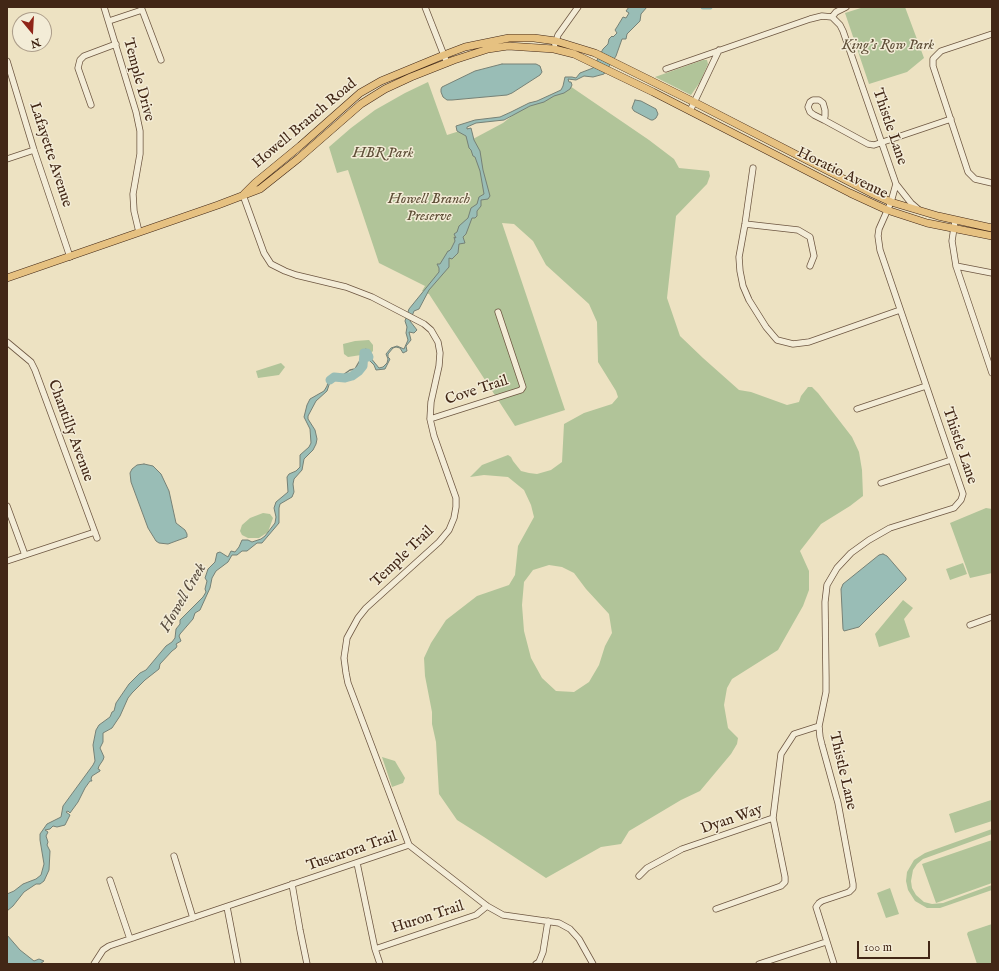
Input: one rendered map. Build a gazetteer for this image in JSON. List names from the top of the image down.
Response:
{
  "streets": {
    "main road": ["Howell Branch Road", "Horatio Avenue"],
    "street": [
      "Temple Drive",
      "Thistle Lane",
      "Lafayette Avenue",
      "Cove Trail",
      "Chantilly Avenue",
      "Temple Trail",
      "Dyan Way",
      "Tuscarora Trail",
      "Huron Trail"
    ]
  },
  "crossings": [
    ["Temple Drive", "Howell Branch Road"],
    ["Howell Branch Road", "Lafayette Avenue"],
    ["Howell Branch Road", "Horatio Avenue"],
    ["Howell Branch Road", "Temple Trail"],
    ["Thistle Lane", "Horatio Avenue"],
    ["Thistle Lane", "Dyan Way"],
    ["Cove Trail", "Temple Trail"],
    ["Temple Trail", "Tuscarora Trail"],
    ["Tuscarora Trail", "Huron Trail"]
  ],
  "water": ["Howell Creek"],
  "parks": ["King's Row Park", "HBR Park", "Howell Branch Preserve"],
  "scale_bar": "100 m",
  "north": "bottom"
}
